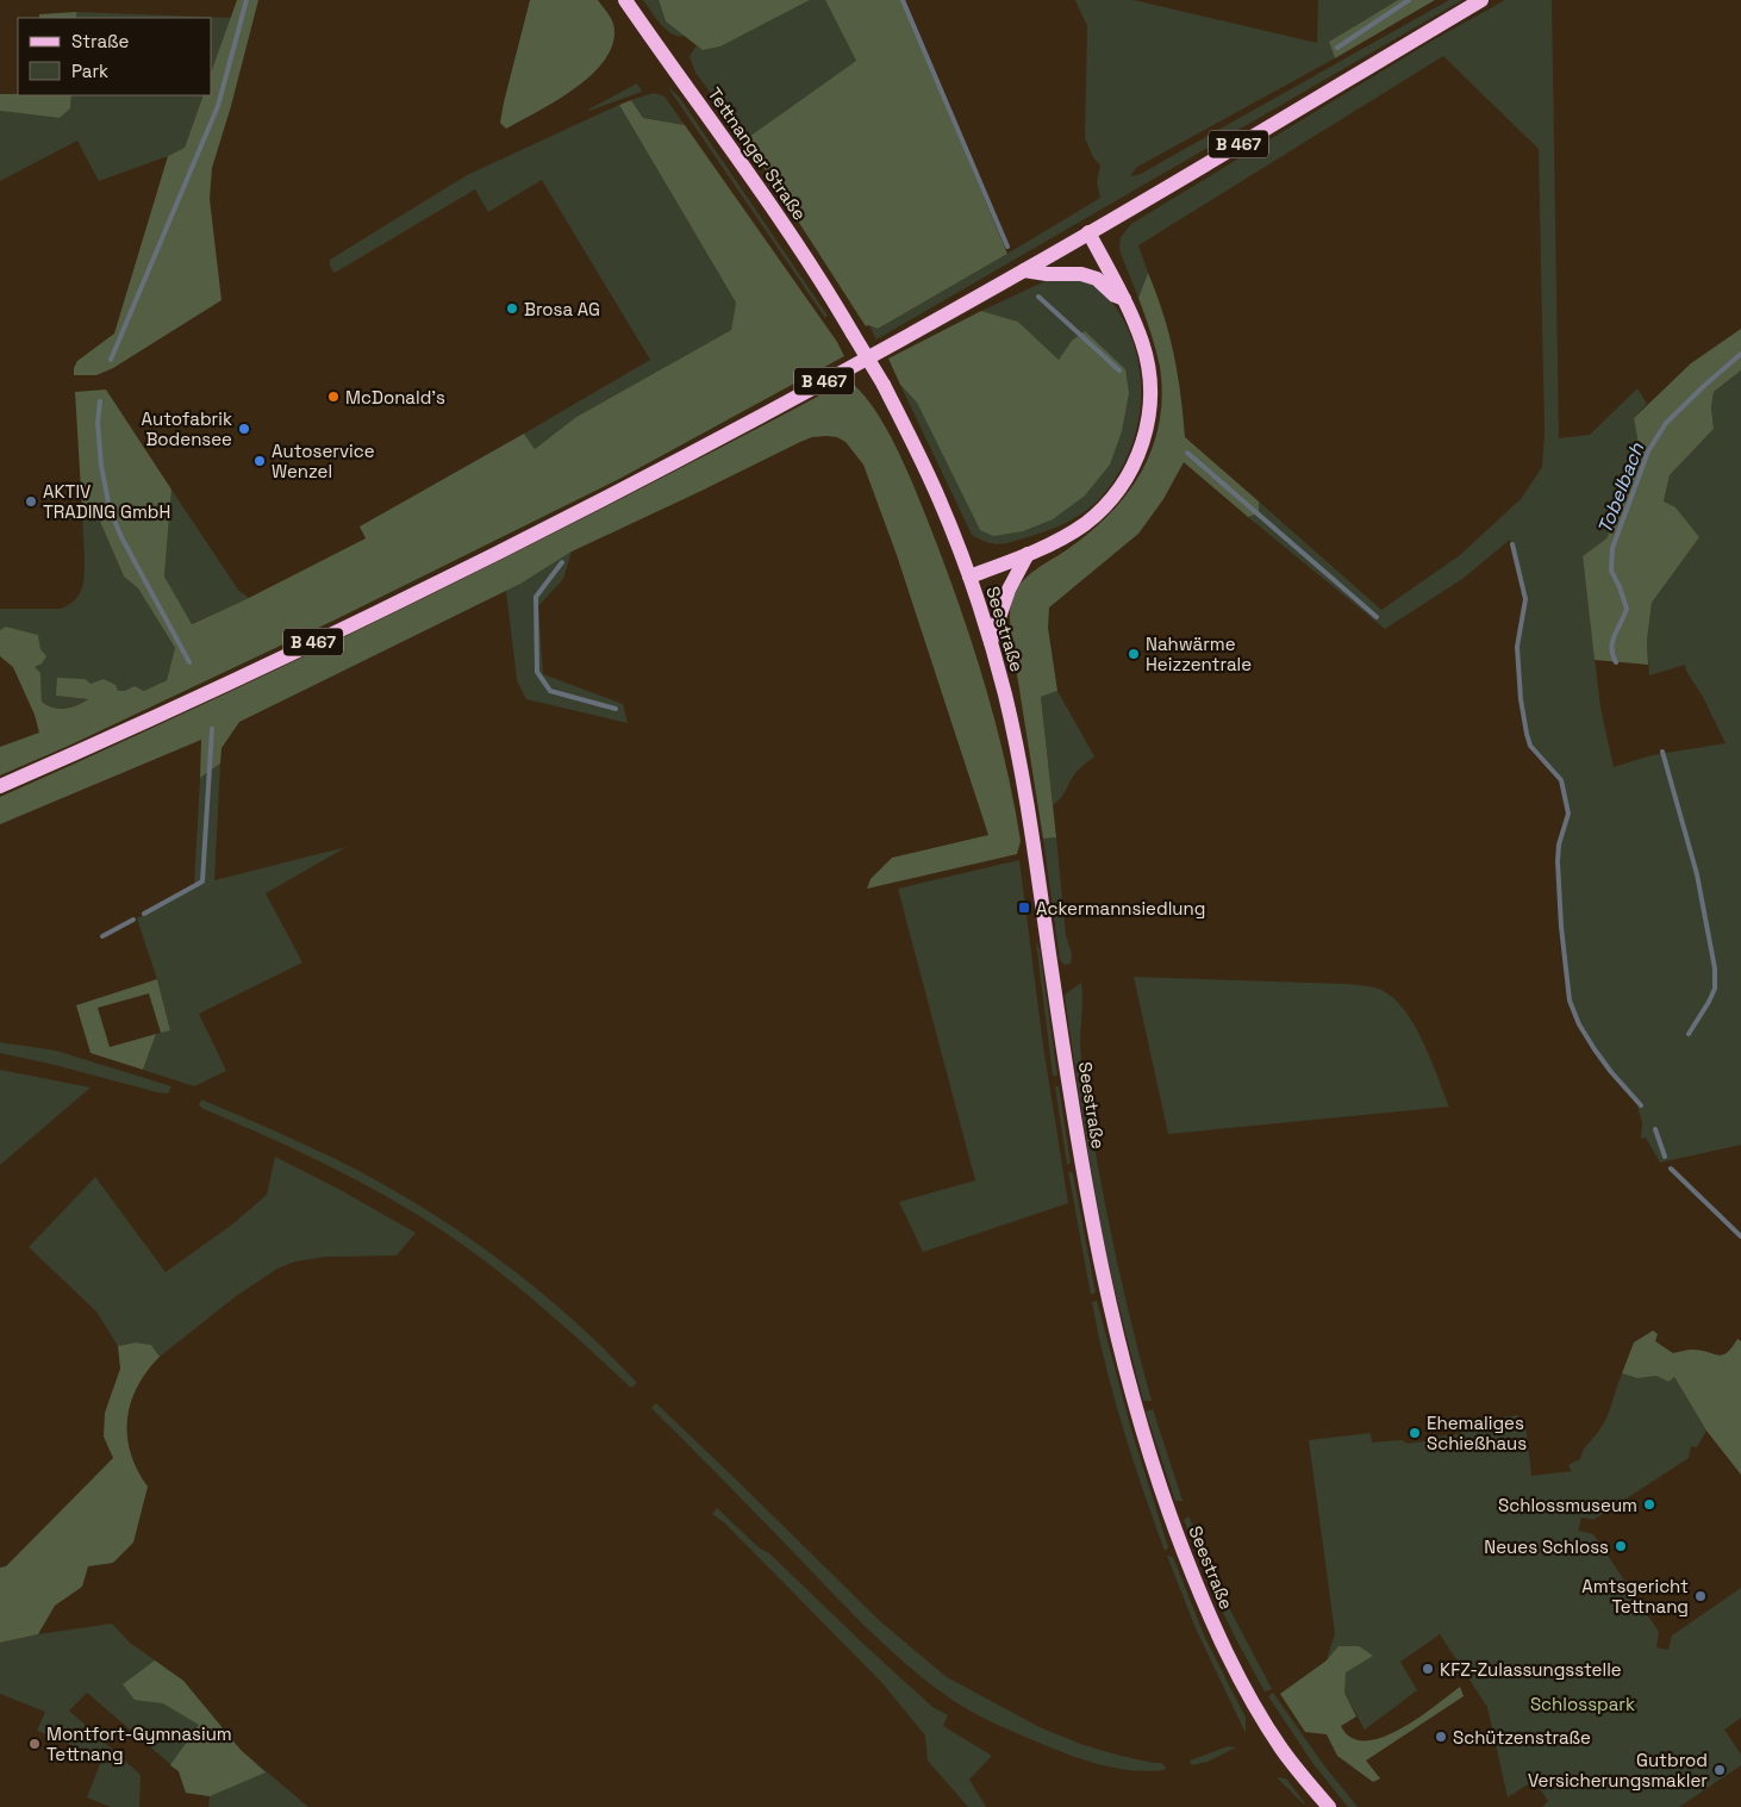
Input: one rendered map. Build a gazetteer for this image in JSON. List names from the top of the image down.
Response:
{
  "streets": {
    "main road": ["B 467", "Tettnanger Straße", "Seestraße"]
  },
  "crossings": [
    ["Tettnanger Straße", "Seestraße"]
  ],
  "water": ["Tobelbach"],
  "parks": ["Schlosspark"],
  "places": {
    "other": [
      "Brosa AG",
      "McDonald's",
      "Autofabrik Bodensee",
      "Autoservice Wenzel",
      "AKTIV TRADING GmbH",
      "Nahwärme Heizzentrale",
      "Ehemaliges Schießhaus",
      "Schlossmuseum",
      "Neues Schloss",
      "Amtsgericht Tettnang",
      "KFZ-Zulassungsstelle",
      "Schützenstraße",
      "Montfort-Gymnasium Tettnang",
      "Gutbrod Versicherungsmakler"
    ],
    "transit": ["Ackermannsiedlung"]
  },
  "legend": ["Straße", "Park"]
}
